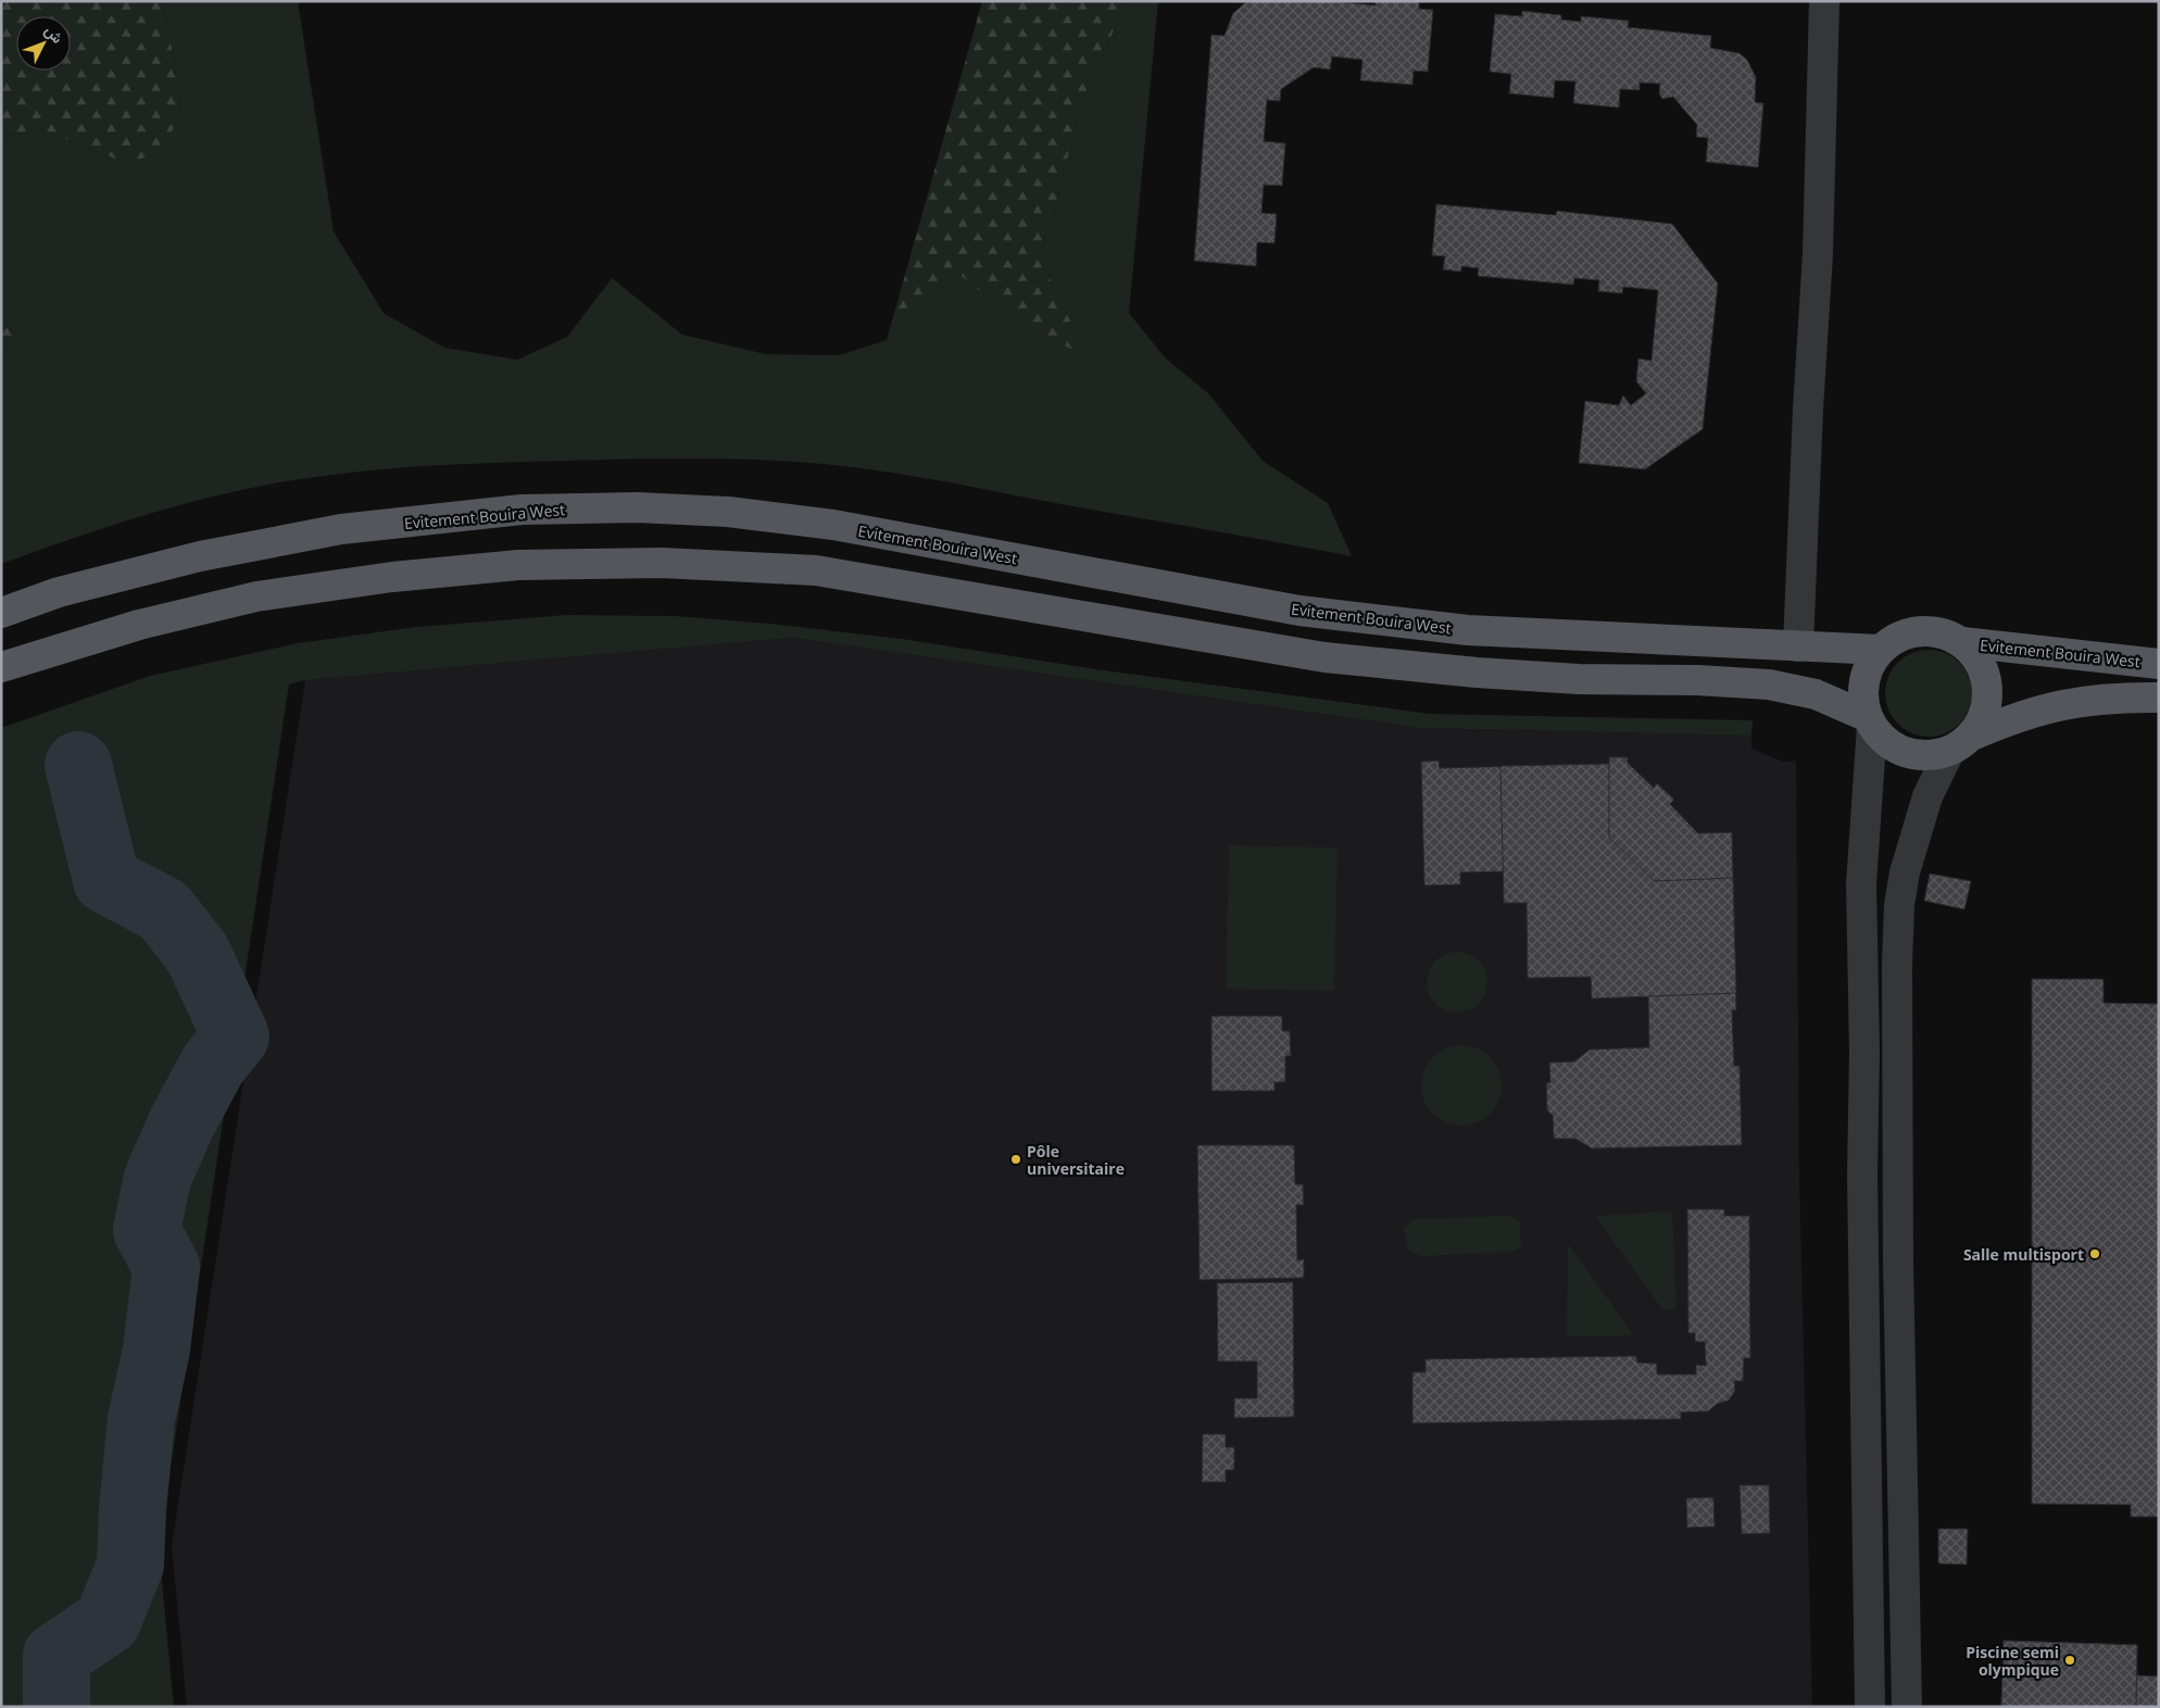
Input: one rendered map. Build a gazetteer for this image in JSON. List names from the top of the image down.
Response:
{
  "streets": {
    "highway": ["Evitement Bouira West"]
  },
  "places": ["Pôle universitaire", "Salle multisport", "Piscine semi olympique"],
  "north": "top right"
}
